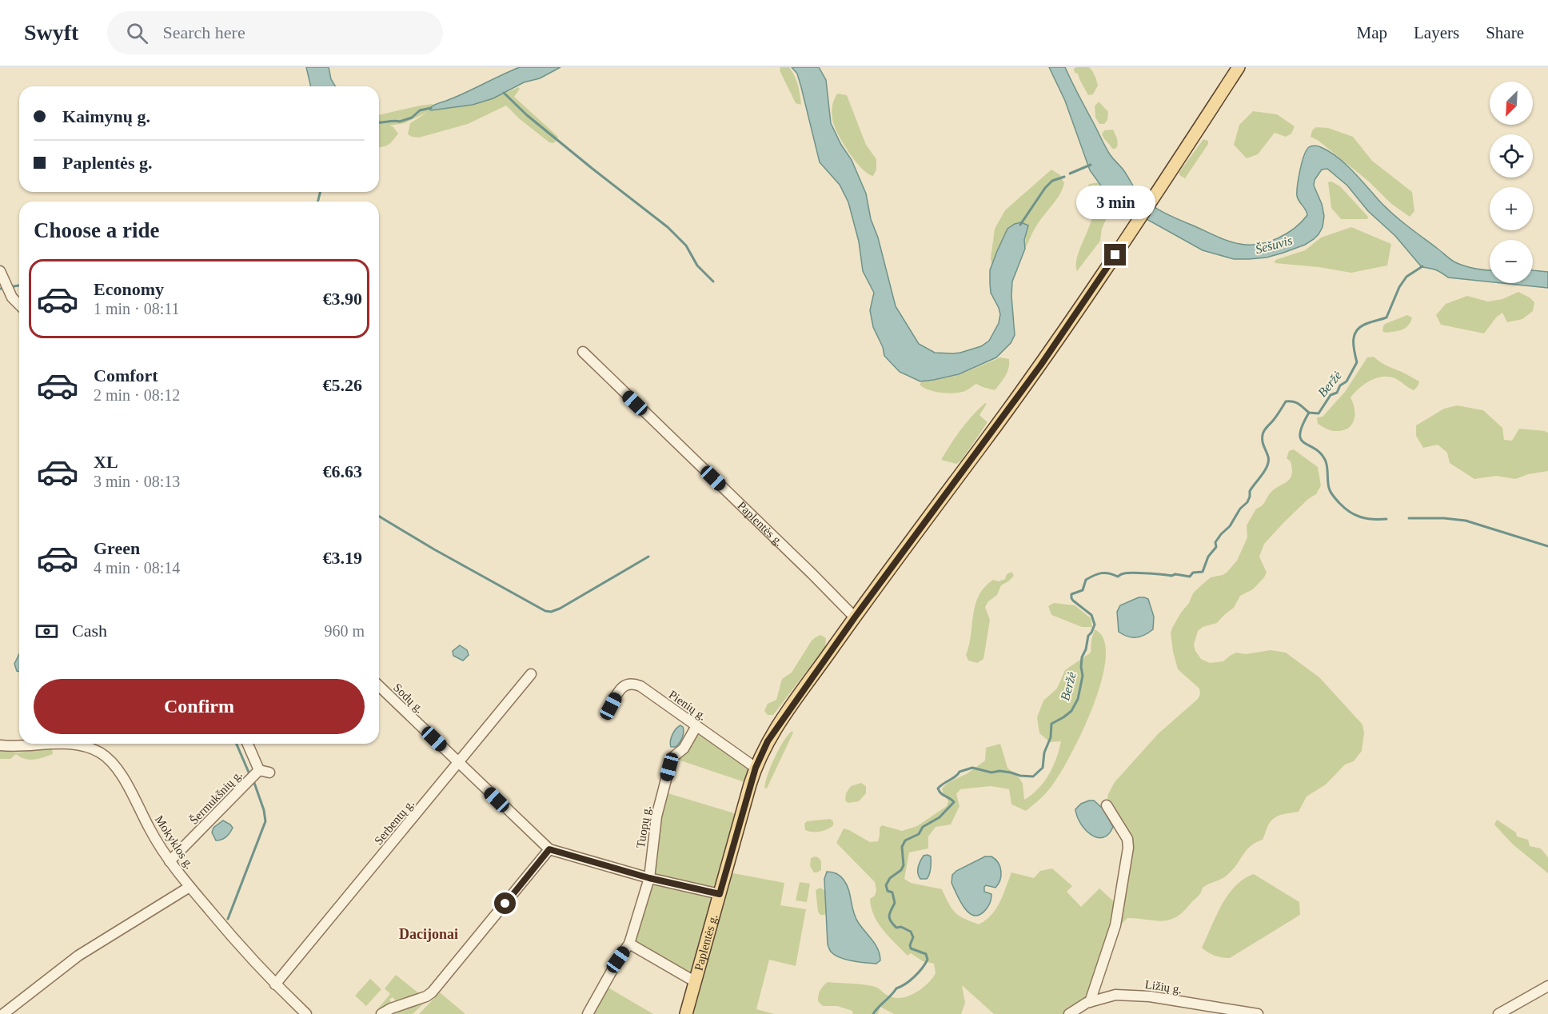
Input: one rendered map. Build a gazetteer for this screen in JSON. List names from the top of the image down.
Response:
{
  "streets": {
    "main road": ["Paplentės g."],
    "street": [
      "Sodų g.",
      "Pienių g.",
      "Šermukšnių g.",
      "Serbentų g.",
      "Tuopų g.",
      "Mokyklos g.",
      "Ližių g."
    ]
  },
  "crossings": [
    ["Paplentės g.", "Sodų g."],
    ["Paplentės g.", "Pienių g."],
    ["Sodų g.", "Serbentų g."],
    ["Sodų g.", "Tuopų g."],
    ["Pienių g.", "Tuopų g."],
    ["Šermukšnių g.", "Mokyklos g."],
    ["Serbentų g.", "Mokyklos g."]
  ],
  "districts": ["Dacijonai"],
  "water": ["Šešuvis", "Beržė"],
  "north": "bottom left",
  "page": {
    "header": "Swyft",
    "search": "Search here",
    "nav": ["Map", "Layers", "Share"],
    "map_buttons": ["+", "−"],
    "banner": ["Kaimynų g.", "Paplentės g."],
    "bubble": "3 min",
    "heading": "Choose a ride",
    "list": [
      {
        "name": "Economy",
        "note": "1 min · 08:11",
        "value": "€3.90"
      },
      {
        "name": "Comfort",
        "note": "2 min · 08:12",
        "value": "€5.26"
      },
      {
        "name": "XL",
        "note": "3 min · 08:13",
        "value": "€6.63"
      },
      {
        "name": "Green",
        "note": "4 min · 08:14",
        "value": "€3.19"
      }
    ],
    "pay": ["Cash", "960 m"],
    "buttons": "Confirm"
  }
}
